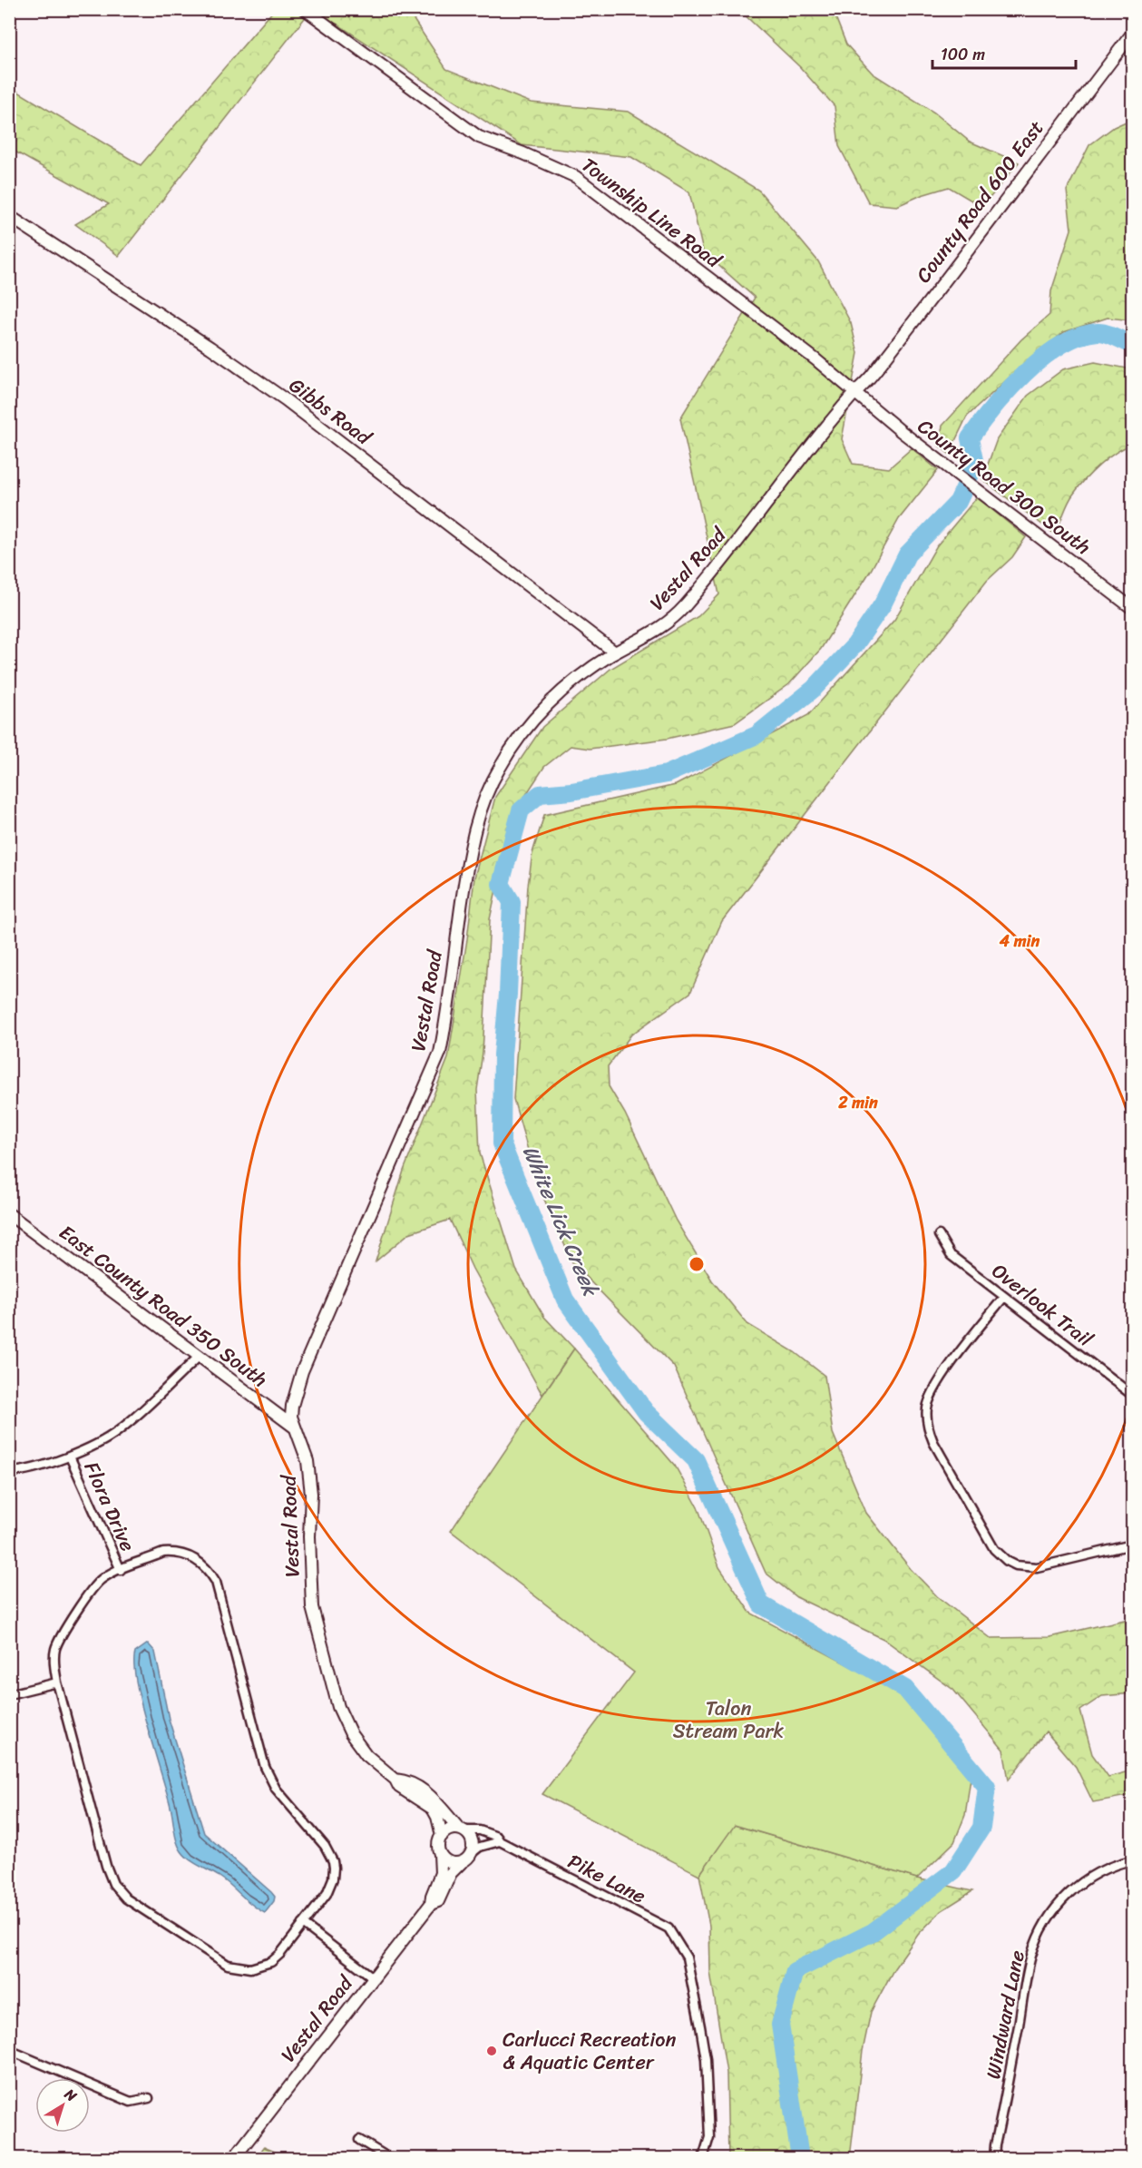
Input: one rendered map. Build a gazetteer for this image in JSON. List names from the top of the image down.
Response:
{
  "streets": {
    "street": [
      "County Road 600 East",
      "Township Line Road",
      "Gibbs Road",
      "County Road 300 South",
      "Vestal Road",
      "Overlook Trail",
      "East County Road 350 South",
      "Flora Drive",
      "Pike Lane",
      "Windward Lane"
    ]
  },
  "crossings": [
    ["County Road 600 East", "Township Line Road"],
    ["County Road 600 East", "County Road 300 South"],
    ["County Road 600 East", "Vestal Road"],
    ["Township Line Road", "County Road 300 South"],
    ["Township Line Road", "Vestal Road"],
    ["Gibbs Road", "Vestal Road"],
    ["County Road 300 South", "Vestal Road"],
    ["Vestal Road", "East County Road 350 South"],
    ["Vestal Road", "Pike Lane"]
  ],
  "water": ["White Lick Creek"],
  "parks": ["Talon Stream Park"],
  "places": ["Carlucci Recreation & Aquatic Center"],
  "scale_bar": "100 m",
  "north": "top right",
  "rings": ["4 min", "2 min"]
}
